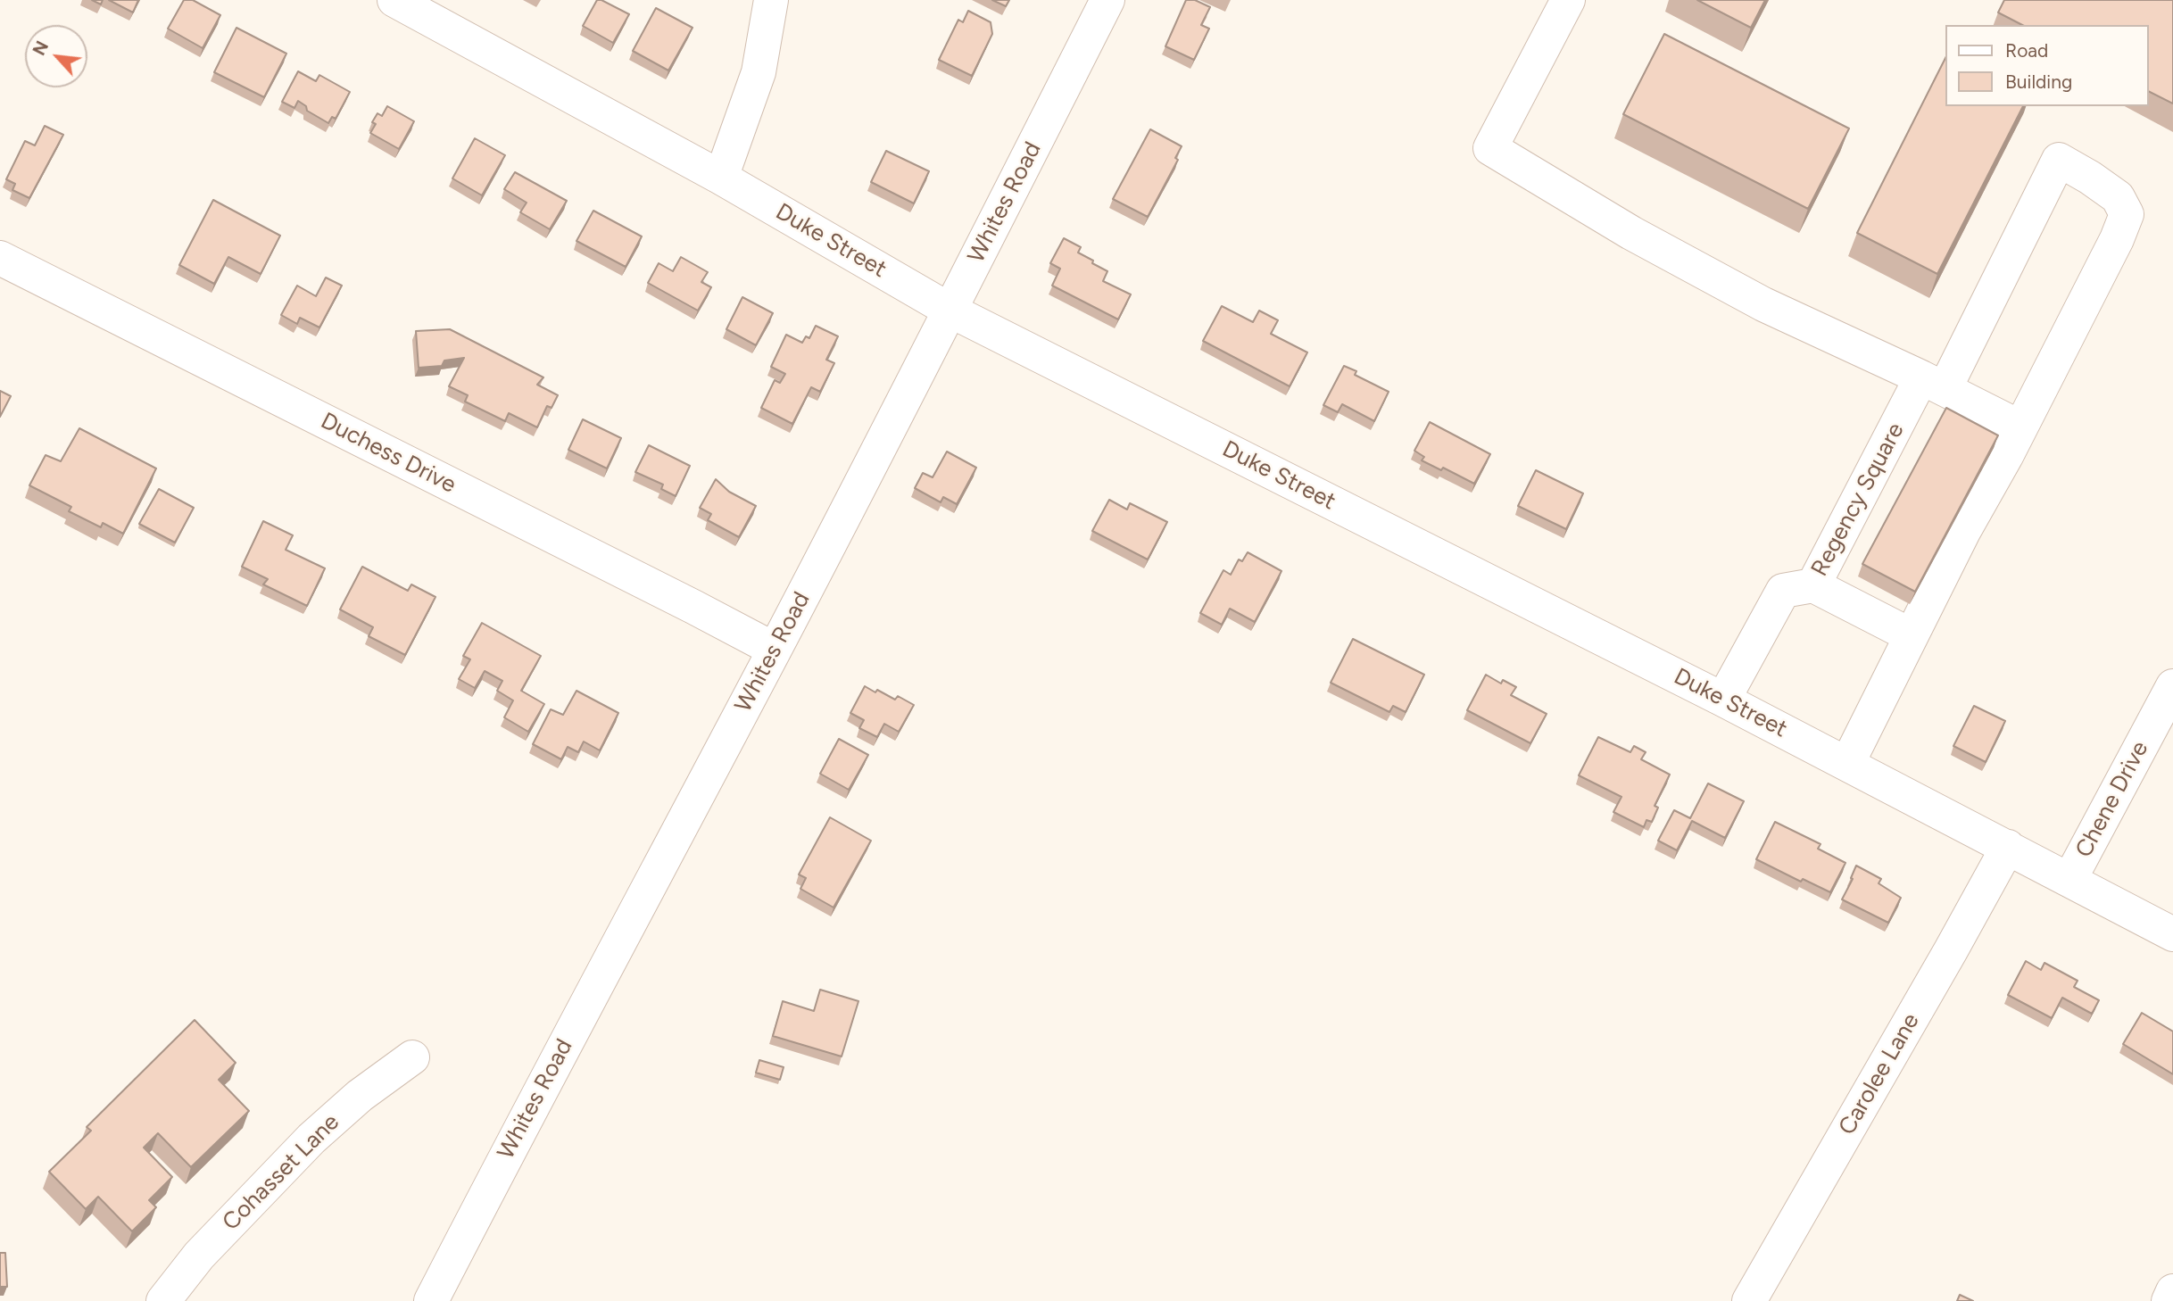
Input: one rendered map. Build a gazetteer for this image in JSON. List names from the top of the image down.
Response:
{
  "streets": {
    "street": [
      "Whites Road",
      "Duke Street",
      "Duchess Drive",
      "Regency Square",
      "Chene Drive",
      "Carolee Lane",
      "Cohasset Lane"
    ]
  },
  "crossings": [
    ["Whites Road", "Duke Street"],
    ["Whites Road", "Duchess Drive"],
    ["Duke Street", "Regency Square"],
    ["Duke Street", "Chene Drive"],
    ["Duke Street", "Carolee Lane"]
  ],
  "legend": ["Road", "Building"],
  "north": "top left"
}
